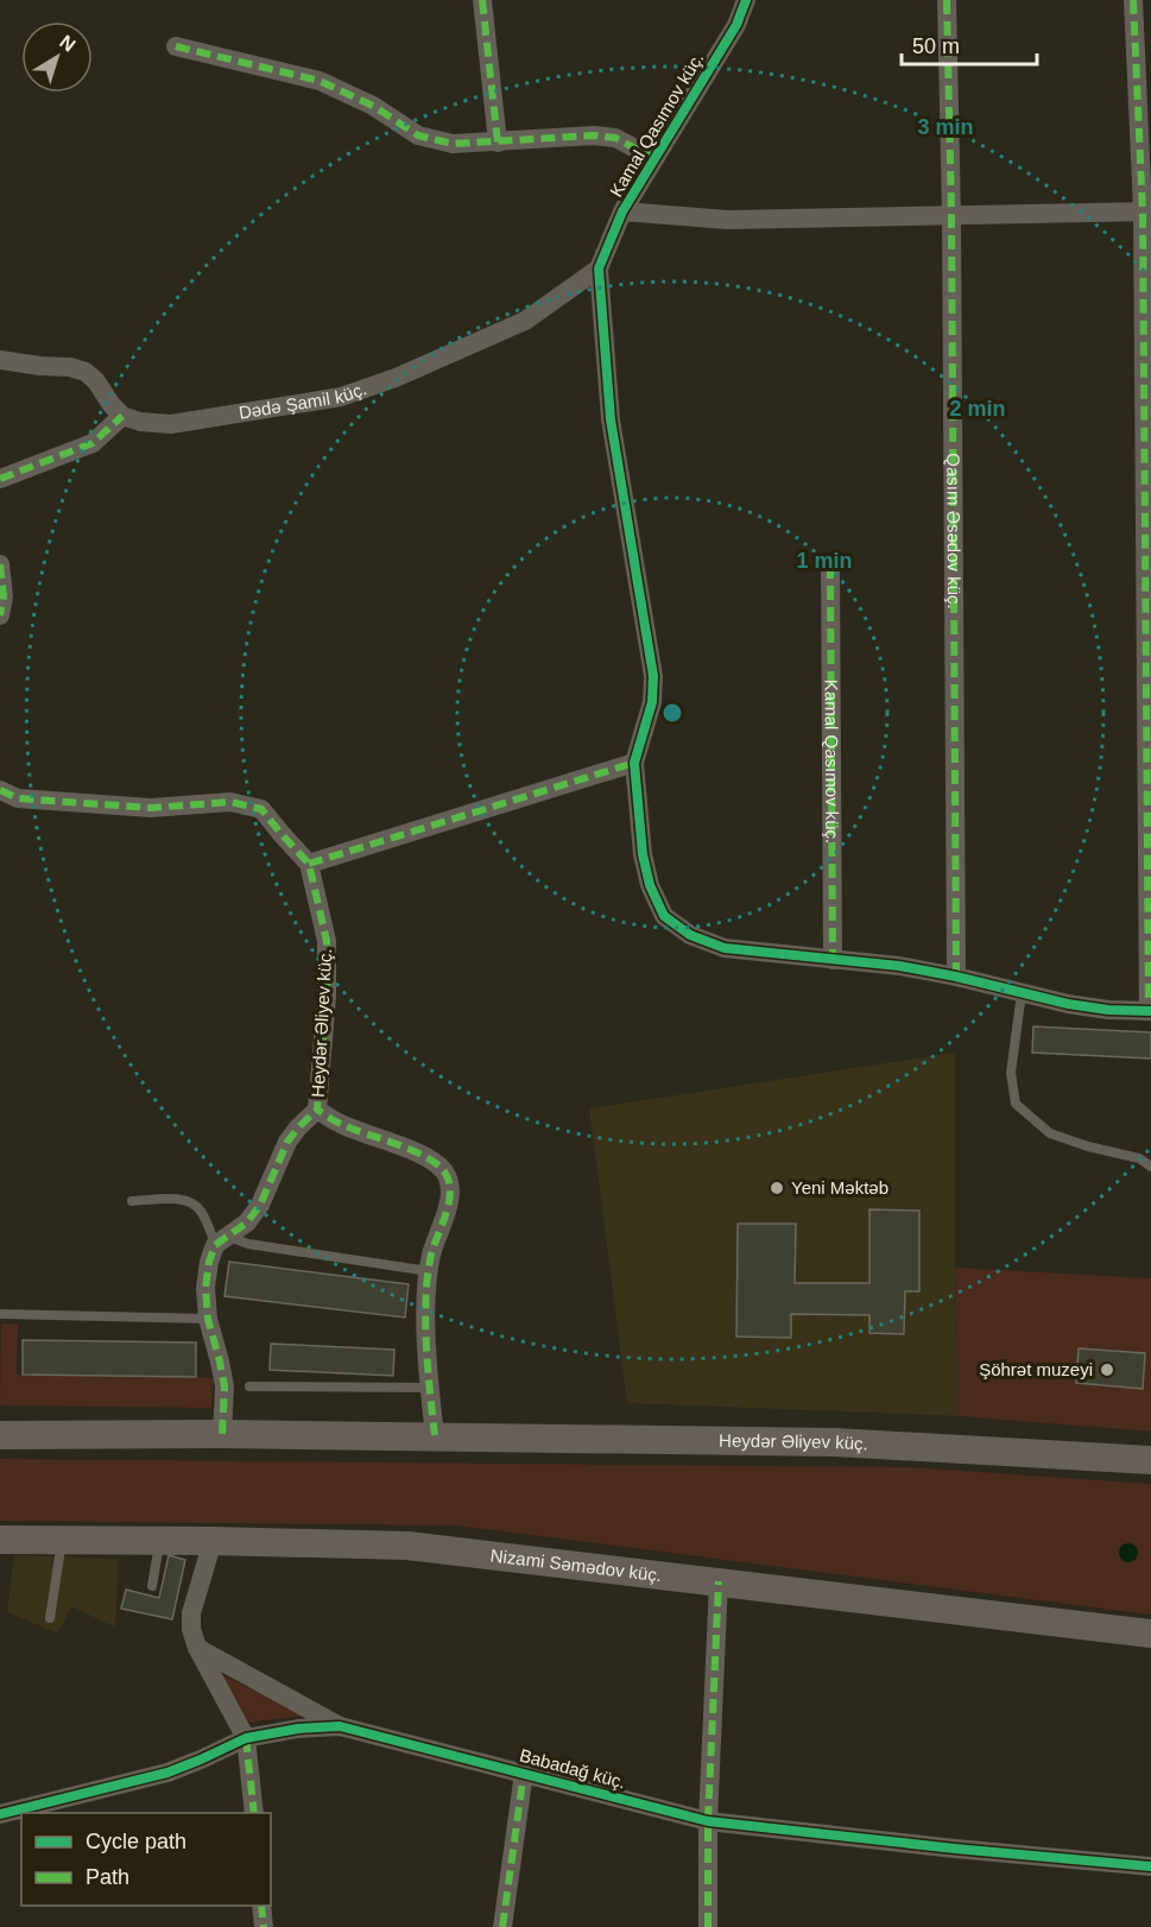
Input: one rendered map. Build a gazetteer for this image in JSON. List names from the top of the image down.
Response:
{
  "streets": {
    "street": [
      "Kamal Qasımov küç.",
      "Dədə Şamil küç.",
      "Qasım Əsədov küç.",
      "Heydər Əliyev küç.",
      "Nizami Səmədov küç.",
      "Babadağ küç."
    ]
  },
  "crossings": [
    ["Kamal Qasımov küç.", "Dədə Şamil küç."]
  ],
  "places": ["Yeni Məktəb", "Şöhrət muzeyi"],
  "legend": ["Cycle path", "Path"],
  "scale_bar": "50 m",
  "north": "top right",
  "rings": ["3 min", "2 min", "1 min"]
}
